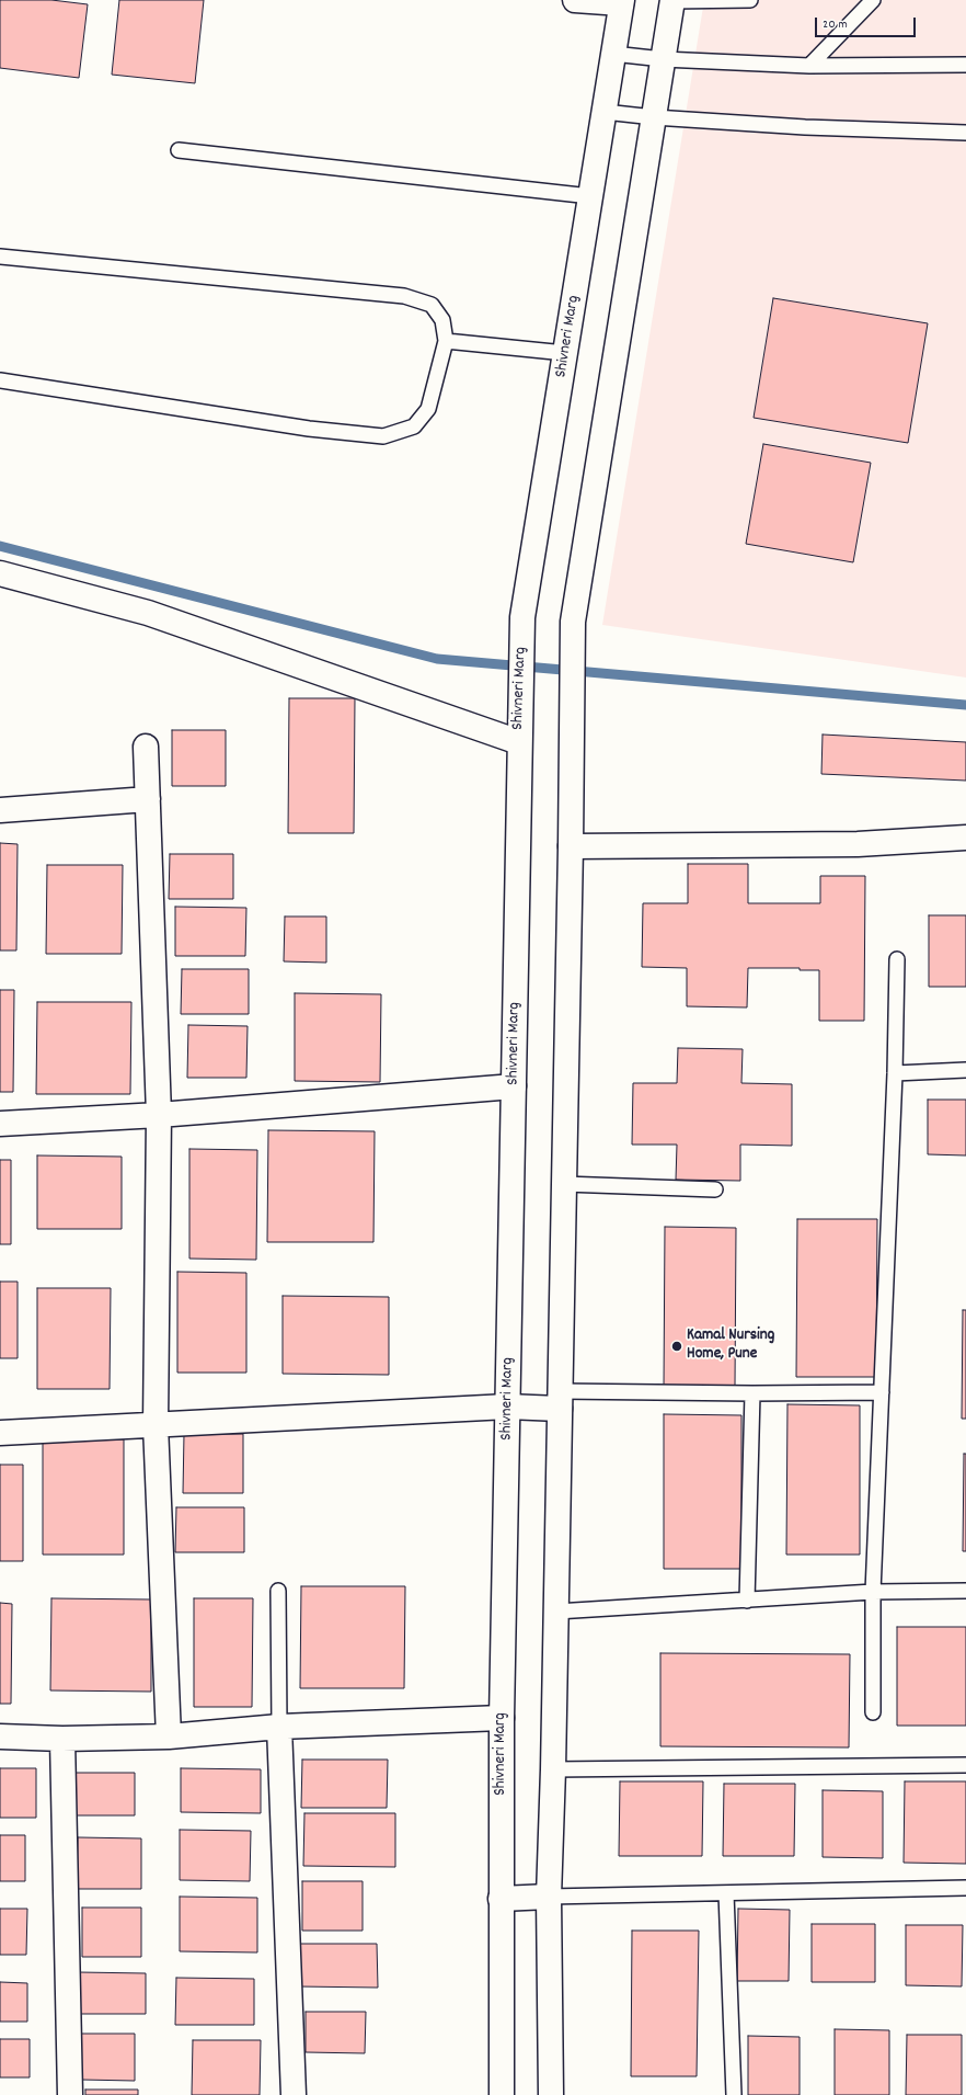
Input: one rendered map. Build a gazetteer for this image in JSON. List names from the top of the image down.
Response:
{
  "streets": {
    "street": ["Shivneri Marg"]
  },
  "places": ["Kamal Nursing Home, Pune"],
  "scale_bar": "20 m"
}
